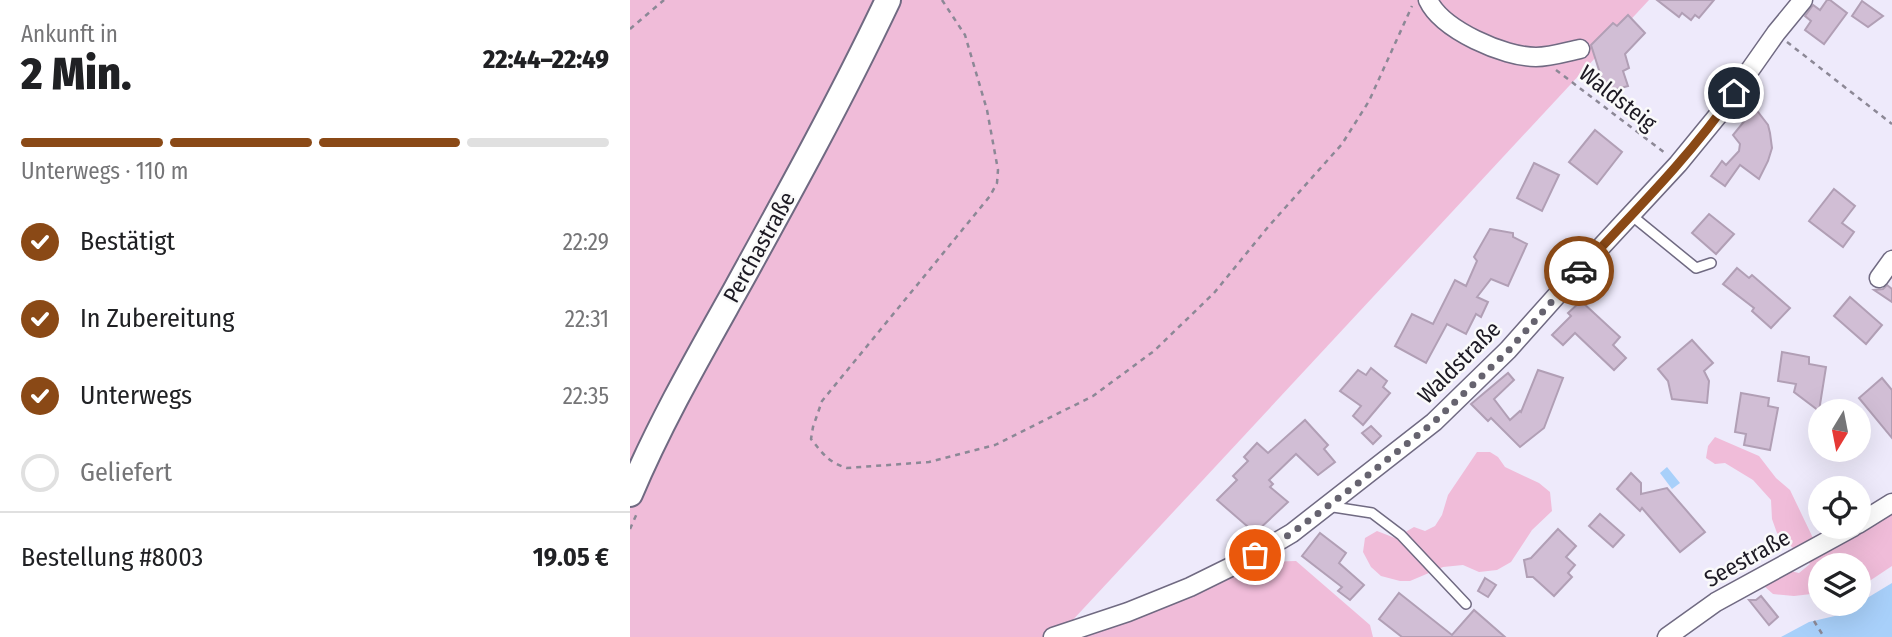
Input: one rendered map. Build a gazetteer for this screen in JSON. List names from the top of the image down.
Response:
{
  "streets": {
    "main road": ["Perchastraße"],
    "street": ["Waldstraße", "Seestraße"],
    "path": ["Waldsteig"]
  },
  "crossings": [
    ["Waldsteig", "Waldstraße"]
  ],
  "north": "bottom",
  "page": {
    "heading": ["2 Min.", "Ankunft in", "22:44–22:49"],
    "panel": ["Bestellung #8003", "19.05 €"],
    "bar": "Unterwegs · 110 m",
    "list": [
      ["Bestätigt", "22:29"],
      ["In Zubereitung", "22:31"],
      ["Unterwegs", "22:35"],
      "Geliefert"
    ]
  }
}
